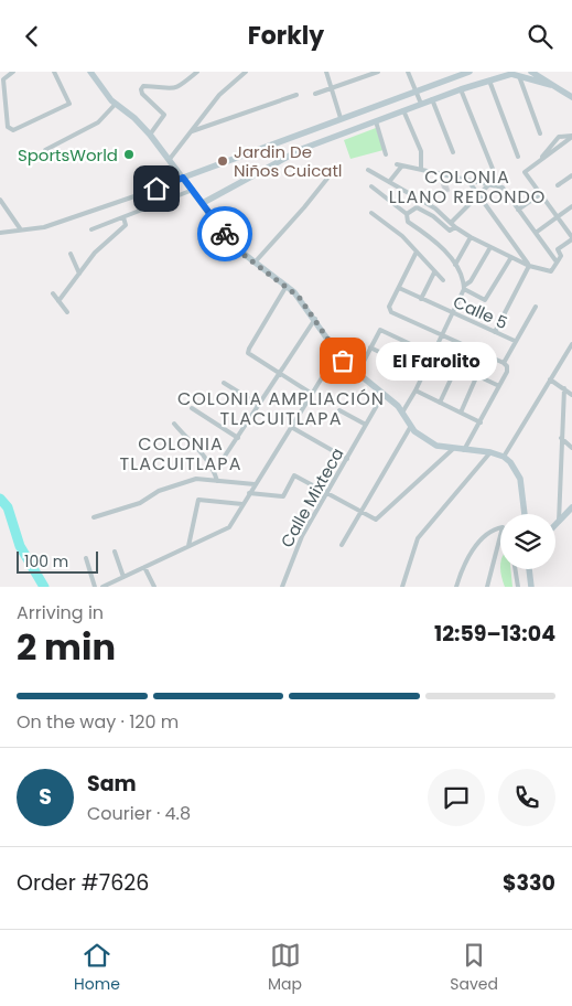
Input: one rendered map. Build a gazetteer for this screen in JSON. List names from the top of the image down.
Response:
{
  "streets": {
    "street": ["Calle 5", "Calle Mixteca"]
  },
  "districts": ["COLONIA LLANO REDONDO", "COLONIA AMPLIACIÓN TLACUITLAPA", "COLONIA TLACUITLAPA"],
  "places": ["SportsWorld", "Jardin De Niños Cuicatl", "El Farolito"],
  "scale_bar": "100 m",
  "page": {
    "header": "Forkly",
    "bubble": "El Farolito",
    "scale": "100 m",
    "heading": ["2 min", "Arriving in", "12:59–13:04"],
    "panel": [
      "Sam",
      "Courier · 4.8",
      "Order #7626",
      "$330"
    ],
    "bar": "On the way · 120 m",
    "round": "S",
    "tabs": ["Home", "Map", "Saved"]
  }
}
